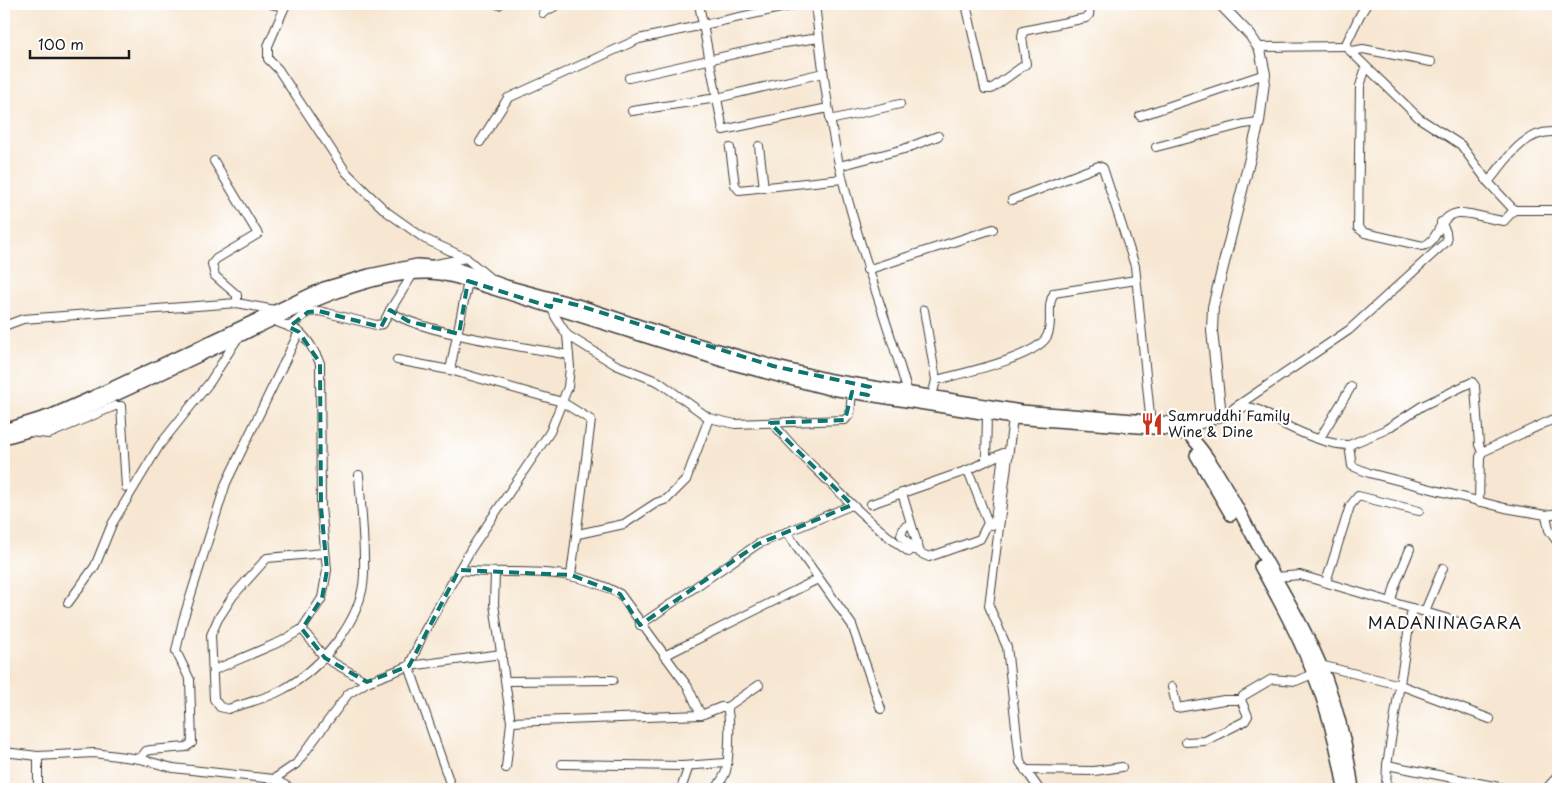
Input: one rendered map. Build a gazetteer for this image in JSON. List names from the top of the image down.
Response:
{
  "districts": ["MADANINAGARA"],
  "places": {
    "restaurant": ["Samruddhi Family Wine & Dine"]
  },
  "scale_bar": "100 m"
}
